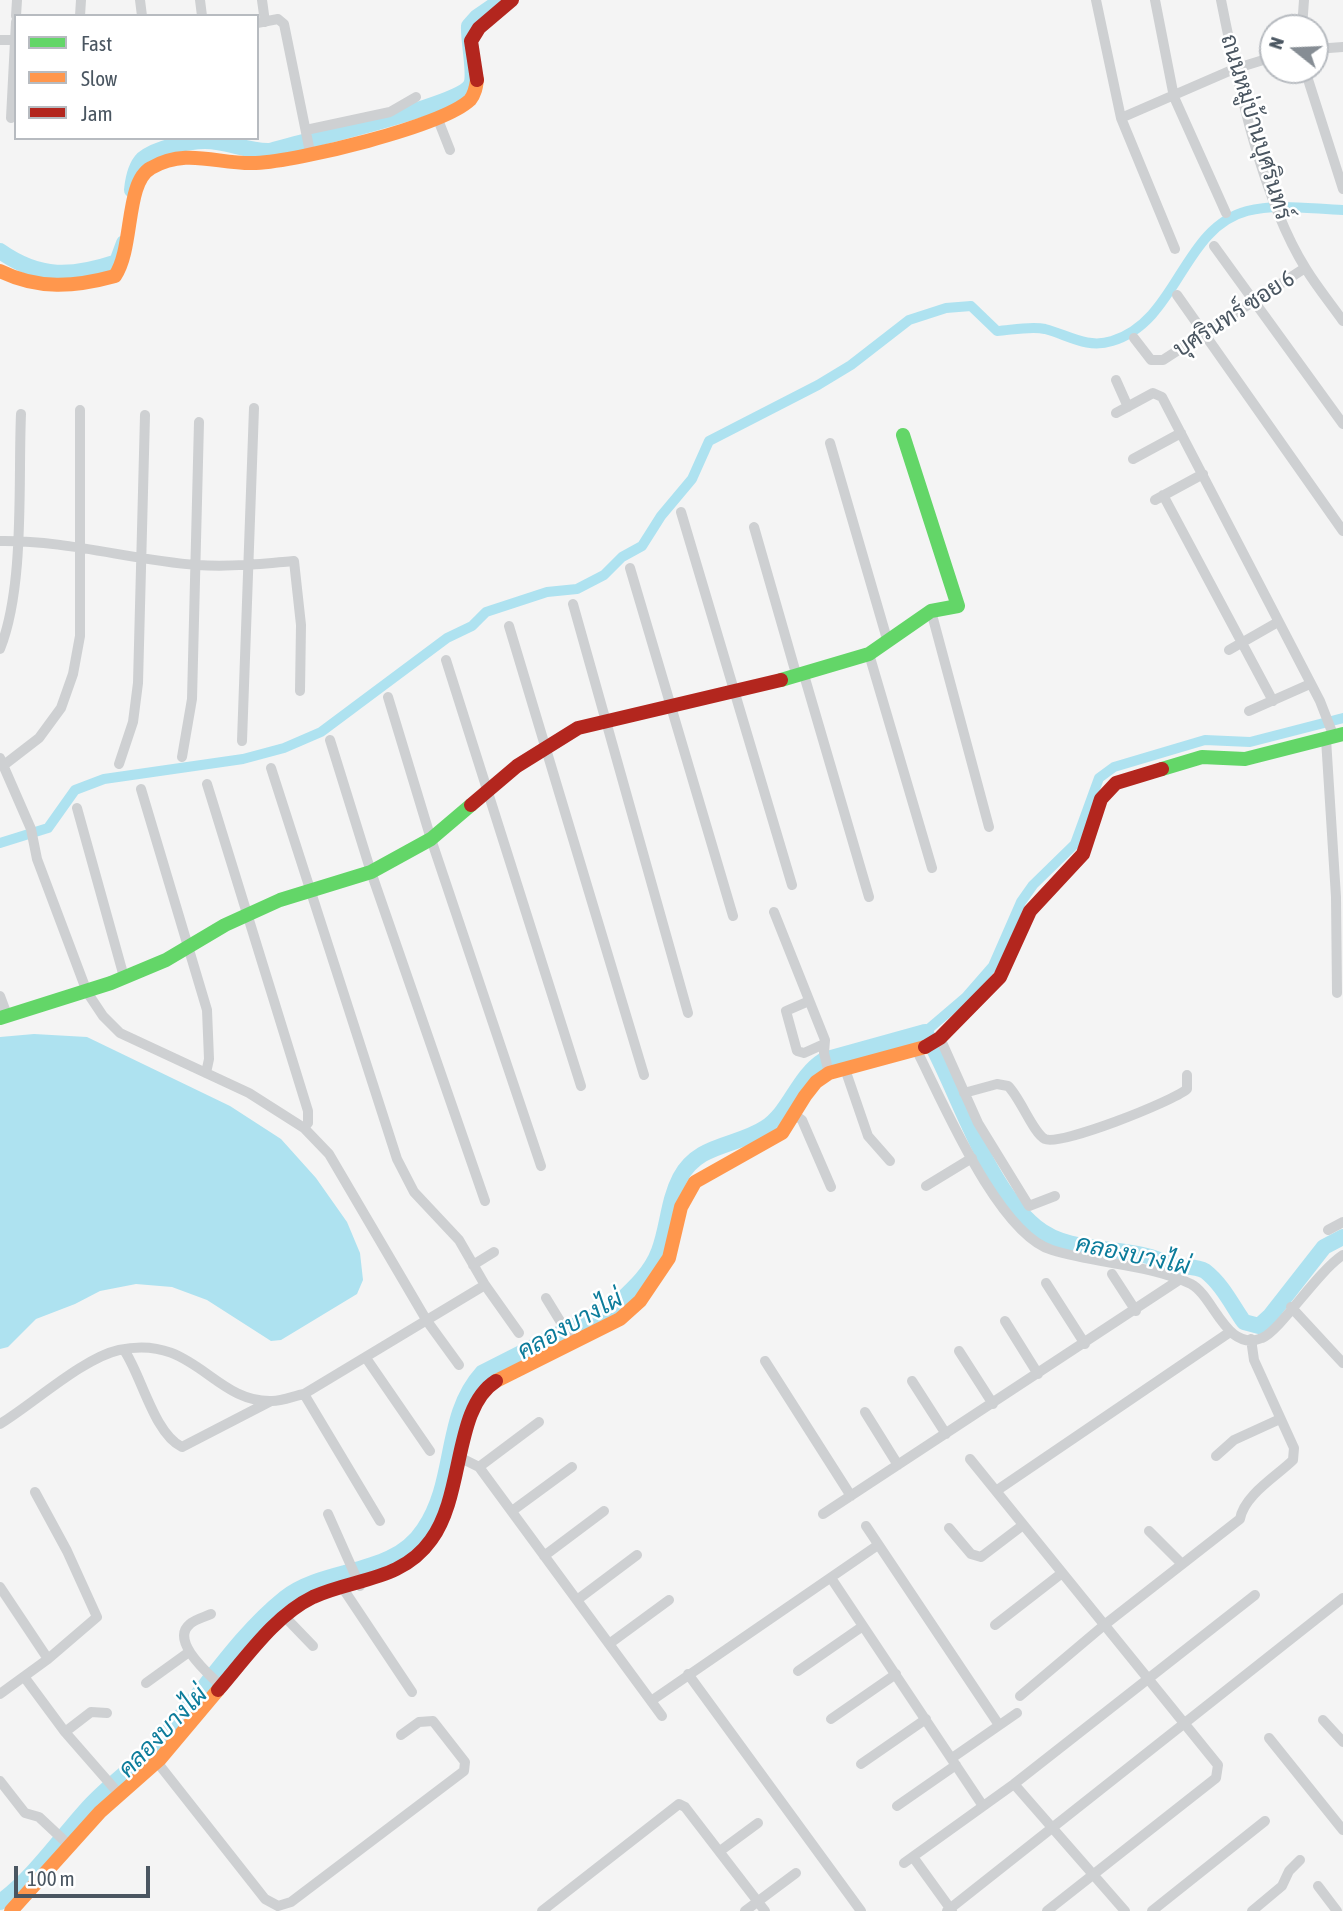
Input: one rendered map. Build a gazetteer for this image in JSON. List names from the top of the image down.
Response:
{
  "streets": {
    "street": ["ถนนหมู่บ้านบุศรินทร์", "บุศรินทร์ ซอย 6"]
  },
  "crossings": [
    ["ถนนหมู่บ้านบุศรินทร์", "บุศรินทร์ ซอย 6"]
  ],
  "water": ["คลองบางไผ่"],
  "legend": ["Fast", "Slow", "Jam"],
  "scale_bar": "100 m",
  "north": "left"
}
